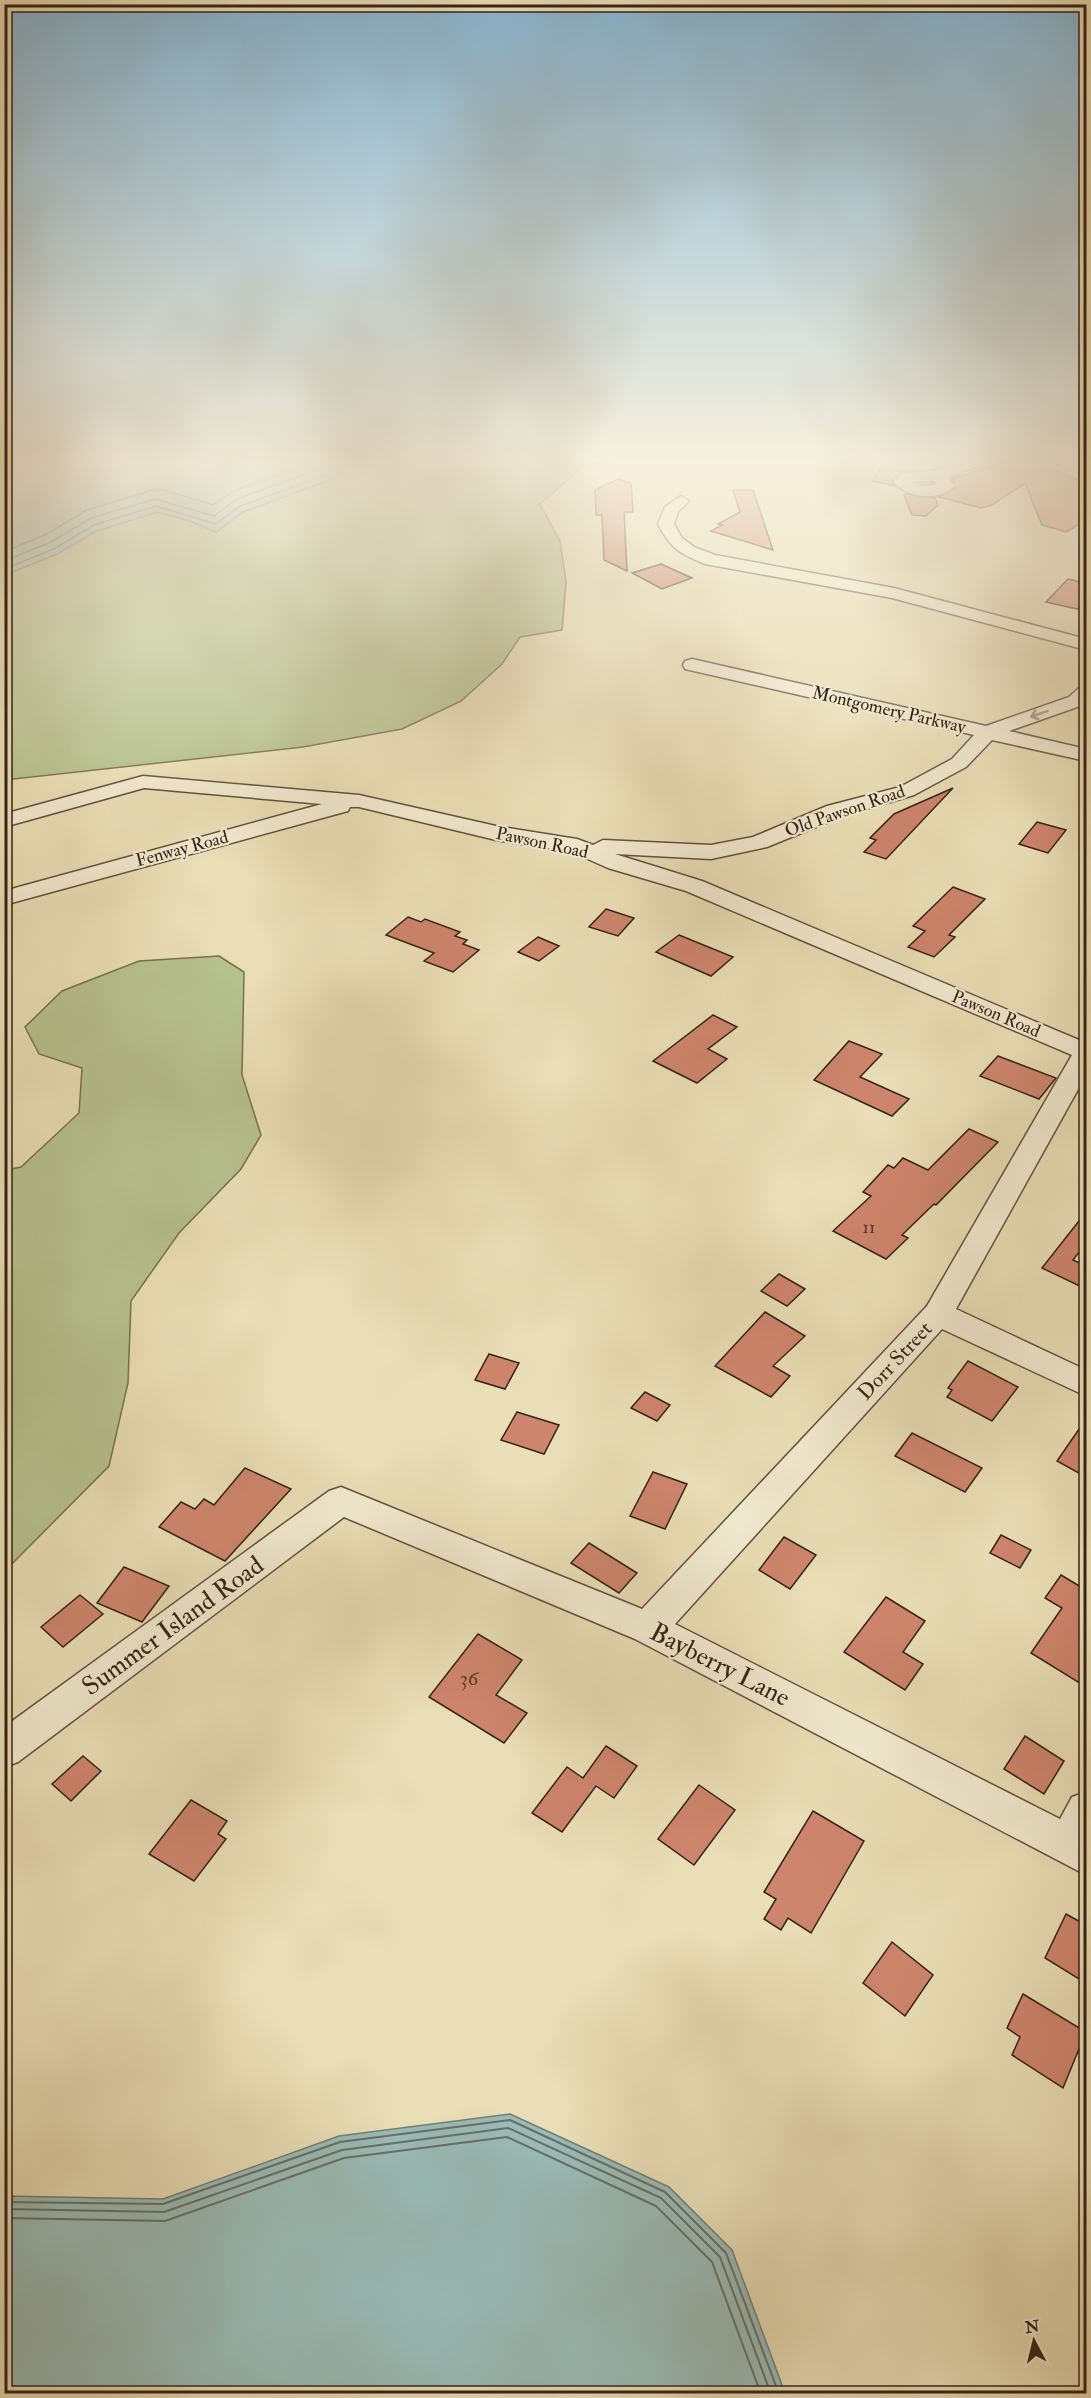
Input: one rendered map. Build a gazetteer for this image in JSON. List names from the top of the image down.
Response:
{
  "streets": {
    "street": [
      "Montgomery Parkway",
      "Old Pawson Road",
      "Pawson Road",
      "Fenway Road",
      "Dorr Street",
      "Summer Island Road",
      "Bayberry Lane"
    ]
  },
  "crossings": [
    ["Montgomery Parkway", "Old Pawson Road"],
    ["Old Pawson Road", "Pawson Road"],
    ["Pawson Road", "Fenway Road"],
    ["Pawson Road", "Dorr Street"],
    ["Dorr Street", "Bayberry Lane"],
    ["Summer Island Road", "Bayberry Lane"]
  ],
  "house_numbers": ["11", "36"],
  "north": "top"
}
